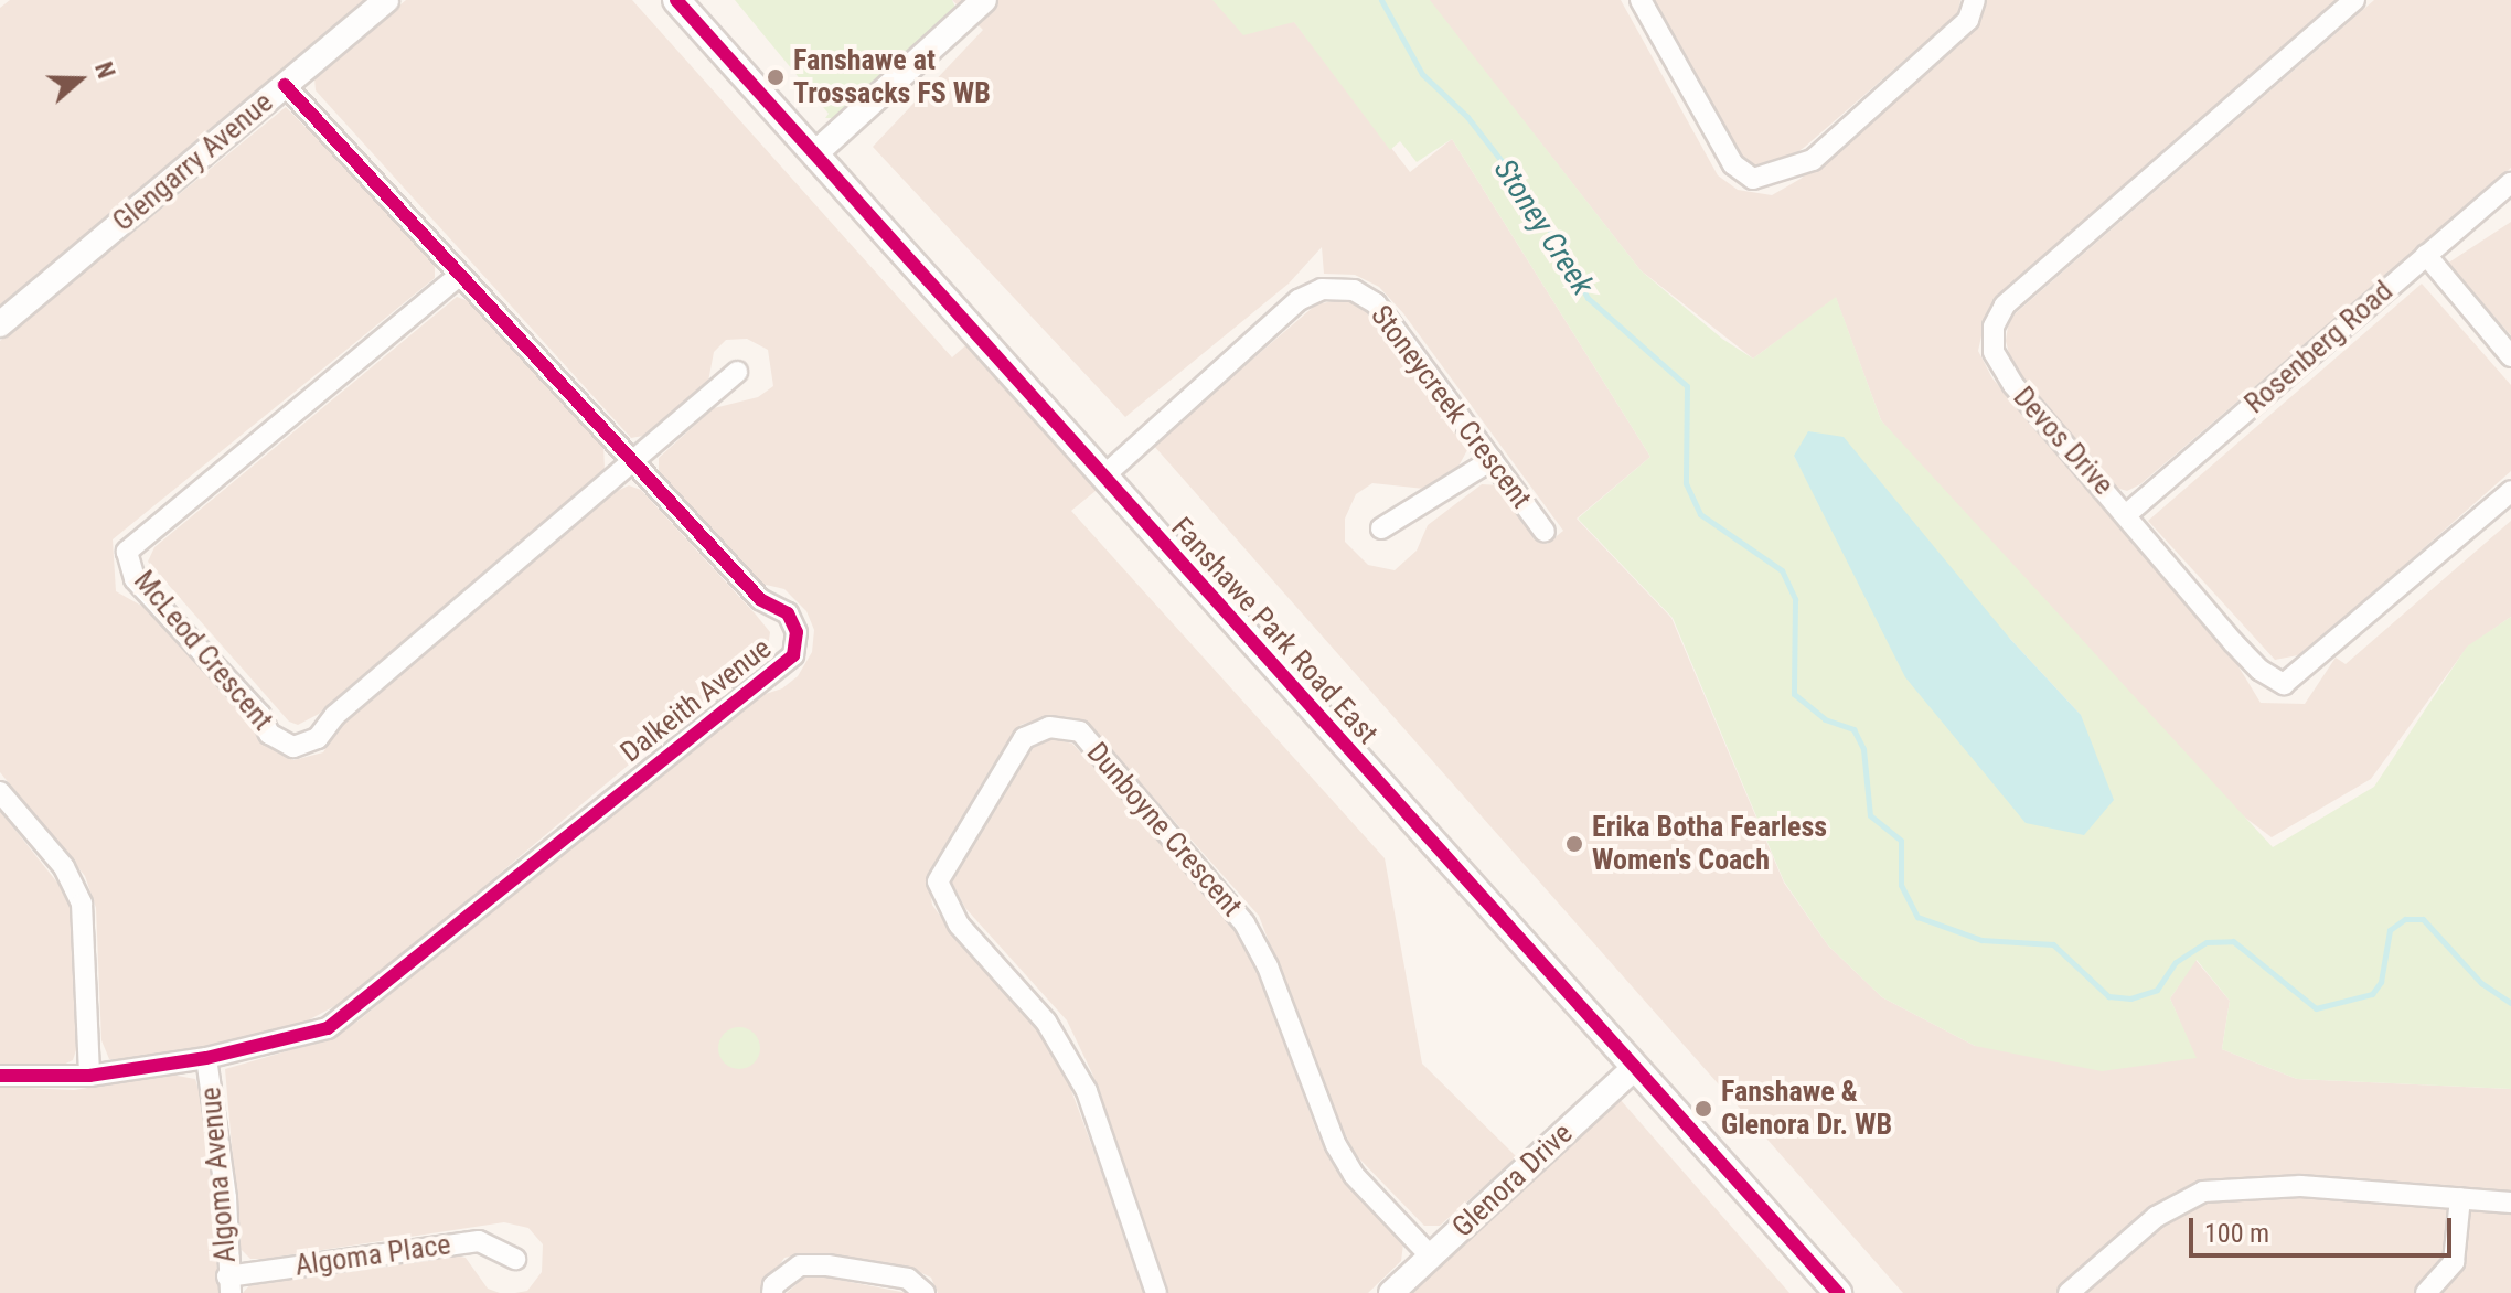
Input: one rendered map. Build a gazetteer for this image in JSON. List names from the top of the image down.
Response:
{
  "streets": {
    "main road": ["Fanshawe Park Road East"],
    "street": [
      "Glengarry Avenue",
      "Rosenberg Road",
      "Stoneycreek Crescent",
      "Devos Drive",
      "McLeod Crescent",
      "Dalkeith Avenue",
      "Dunboyne Crescent",
      "Algoma Avenue",
      "Glenora Drive",
      "Algoma Place"
    ]
  },
  "crossings": [
    ["Glengarry Avenue", "Dalkeith Avenue"],
    ["Rosenberg Road", "Devos Drive"],
    ["Stoneycreek Crescent", "Fanshawe Park Road East"],
    ["Fanshawe Park Road East", "Glenora Drive"],
    ["McLeod Crescent", "Dalkeith Avenue"],
    ["Dalkeith Avenue", "Algoma Avenue"],
    ["Dunboyne Crescent", "Glenora Drive"],
    ["Algoma Avenue", "Algoma Place"]
  ],
  "water": ["Stoney Creek"],
  "places": ["Fanshawe at Trossacks FS WB", "Erika Botha Fearless Women's Coach", "Fanshawe & Glenora Dr. WB"],
  "scale_bar": "100 m",
  "north": "right"
}
